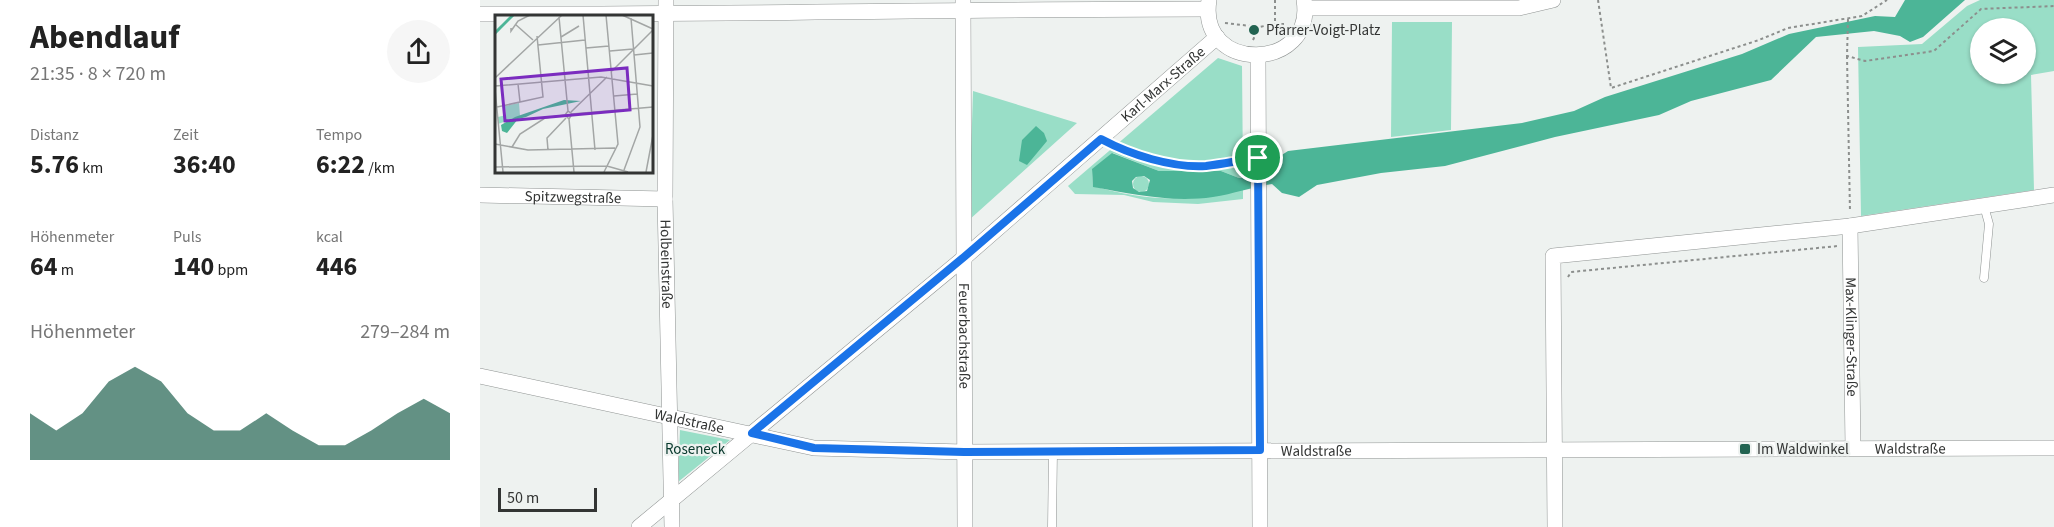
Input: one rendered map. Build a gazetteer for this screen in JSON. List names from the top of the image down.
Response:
{
  "streets": {
    "street": [
      "Karl-Marx-Straße",
      "Spitzwegstraße",
      "Holbeinstraße",
      "Feuerbachstraße",
      "Max-Klinger-Straße",
      "Waldstraße"
    ]
  },
  "crossings": [
    ["Karl-Marx-Straße", "Holbeinstraße"],
    ["Karl-Marx-Straße", "Feuerbachstraße"],
    ["Karl-Marx-Straße", "Waldstraße"],
    ["Spitzwegstraße", "Holbeinstraße"],
    ["Holbeinstraße", "Waldstraße"],
    ["Feuerbachstraße", "Waldstraße"],
    ["Max-Klinger-Straße", "Waldstraße"]
  ],
  "parks": ["Roseneck"],
  "places": {
    "other": ["Pfarrer-Voigt-Platz"],
    "transit": ["Im Waldwinkel"]
  },
  "scale_bar": "50 m",
  "page": {
    "heading": ["Abendlauf", "21:35 · 8 × 720 m"],
    "stats": [
      ["Distanz", "5.76 km"],
      ["Zeit", "36:40"],
      ["Tempo", "6:22 /km"],
      ["Höhenmeter", "64 m"],
      ["Puls", "140 bpm"],
      ["kcal", "446"]
    ],
    "chart": ["Höhenmeter", "279–284 m"],
    "scale": "50 m"
  }
}
